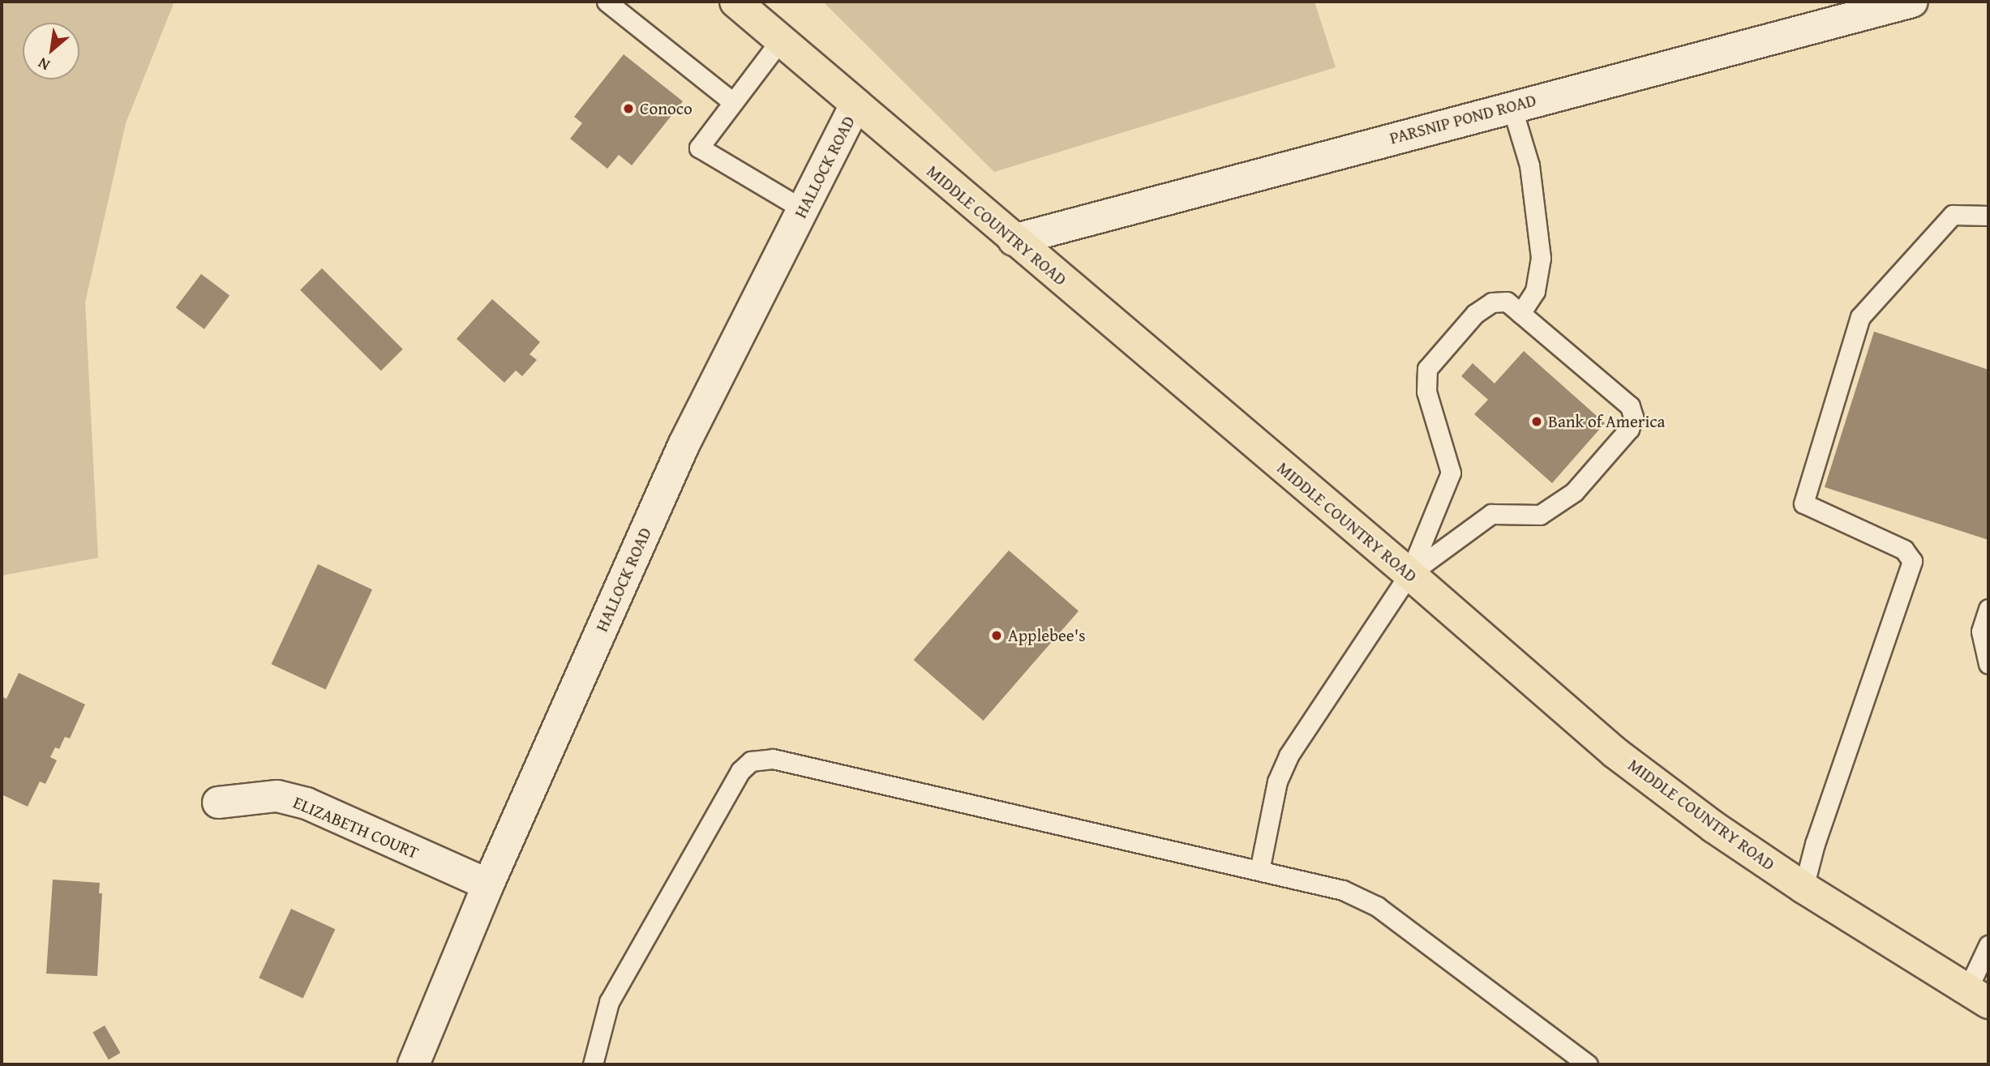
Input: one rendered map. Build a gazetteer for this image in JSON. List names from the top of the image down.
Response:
{
  "streets": {
    "main road": ["MIDDLE COUNTRY ROAD"],
    "street": ["PARSNIP POND ROAD", "HALLOCK ROAD", "ELIZABETH COURT"]
  },
  "crossings": [
    ["PARSNIP POND ROAD", "MIDDLE COUNTRY ROAD"],
    ["HALLOCK ROAD", "MIDDLE COUNTRY ROAD"],
    ["HALLOCK ROAD", "ELIZABETH COURT"]
  ],
  "places": ["Conoco", "Bank of America", "Applebee's"],
  "north": "bottom left"
}
